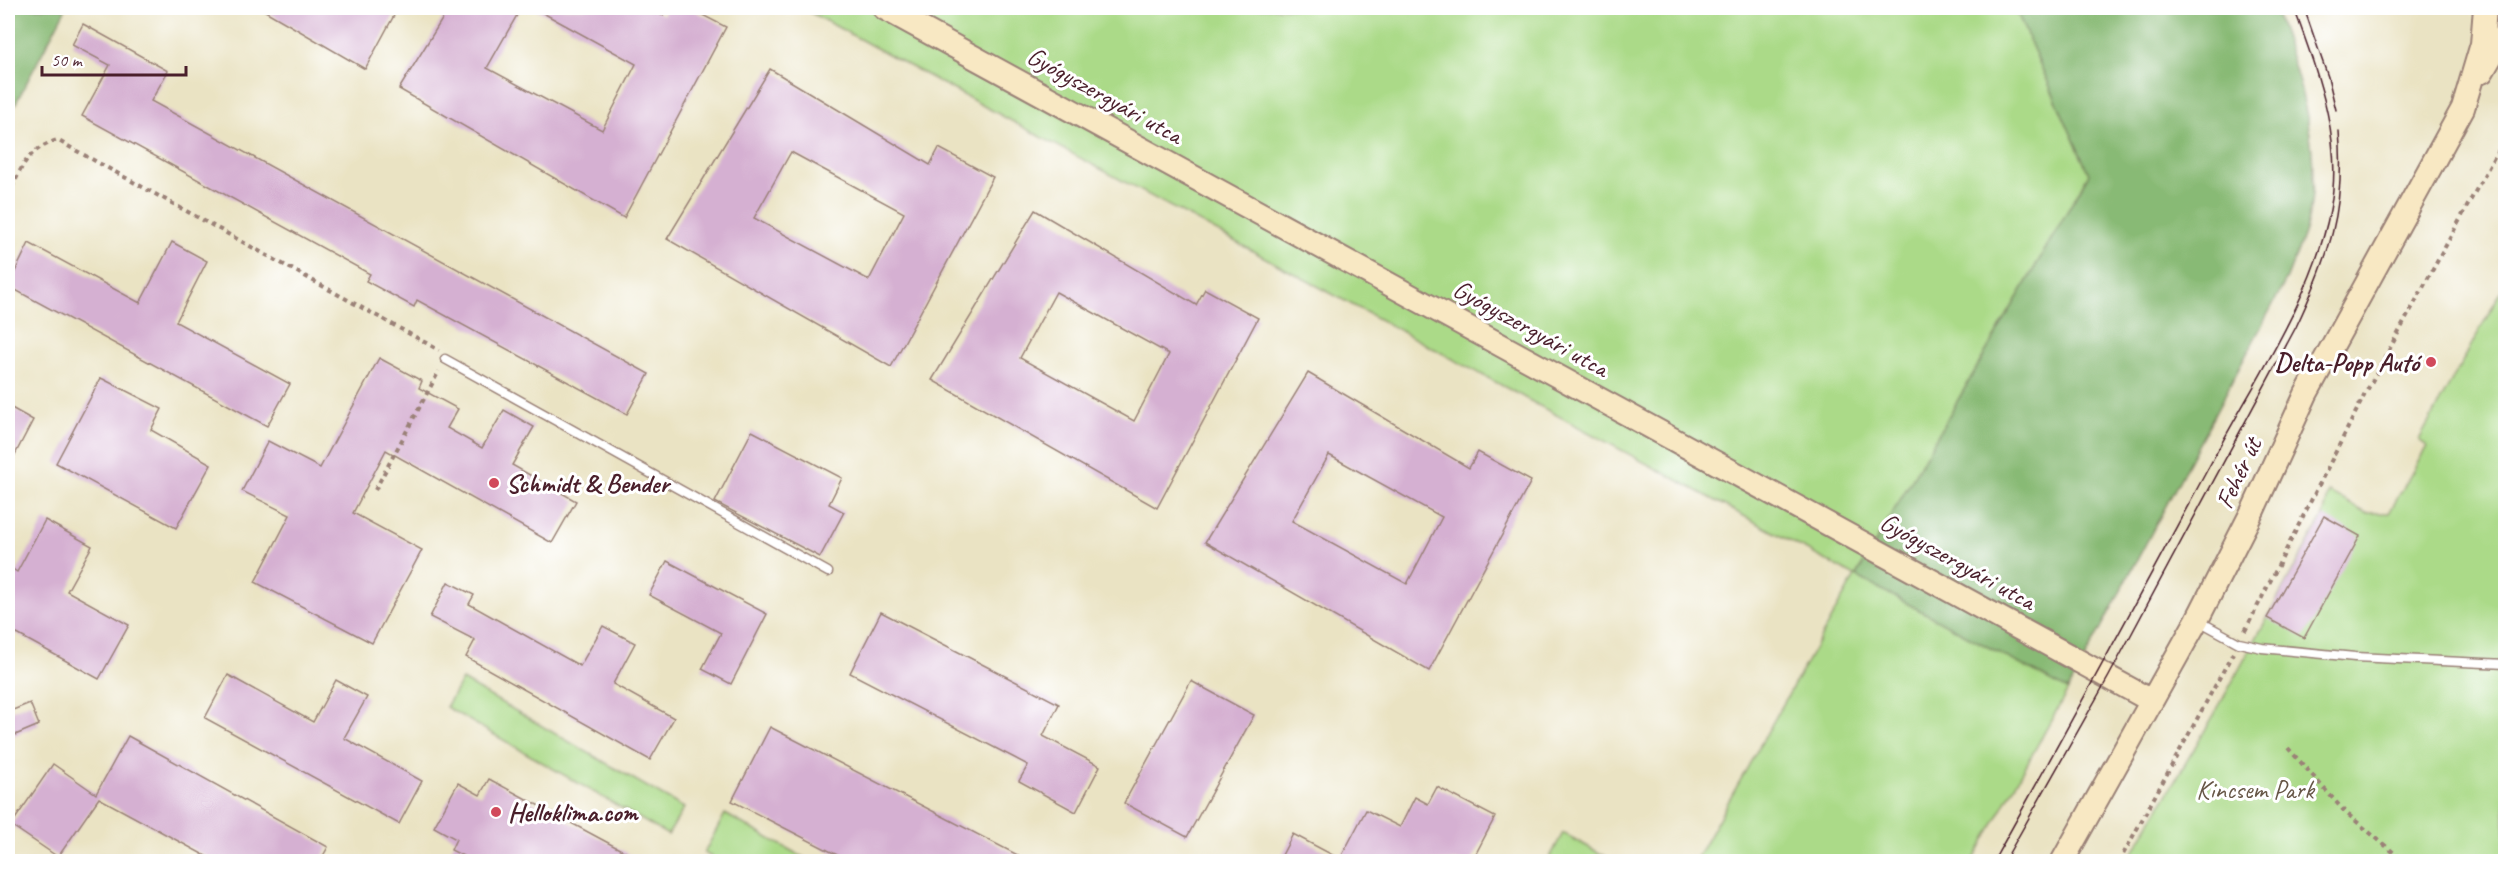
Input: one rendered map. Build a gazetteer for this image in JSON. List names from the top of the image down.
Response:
{
  "streets": {
    "street": ["Gyógyszergyári utca", "Fehér út"]
  },
  "crossings": [
    ["Gyógyszergyári utca", "Fehér út"]
  ],
  "parks": ["Kincsem Park"],
  "places": ["Delta-Popp Autó", "Schmidt & Bender", "Helloklima.com"],
  "scale_bar": "50 m"
}
